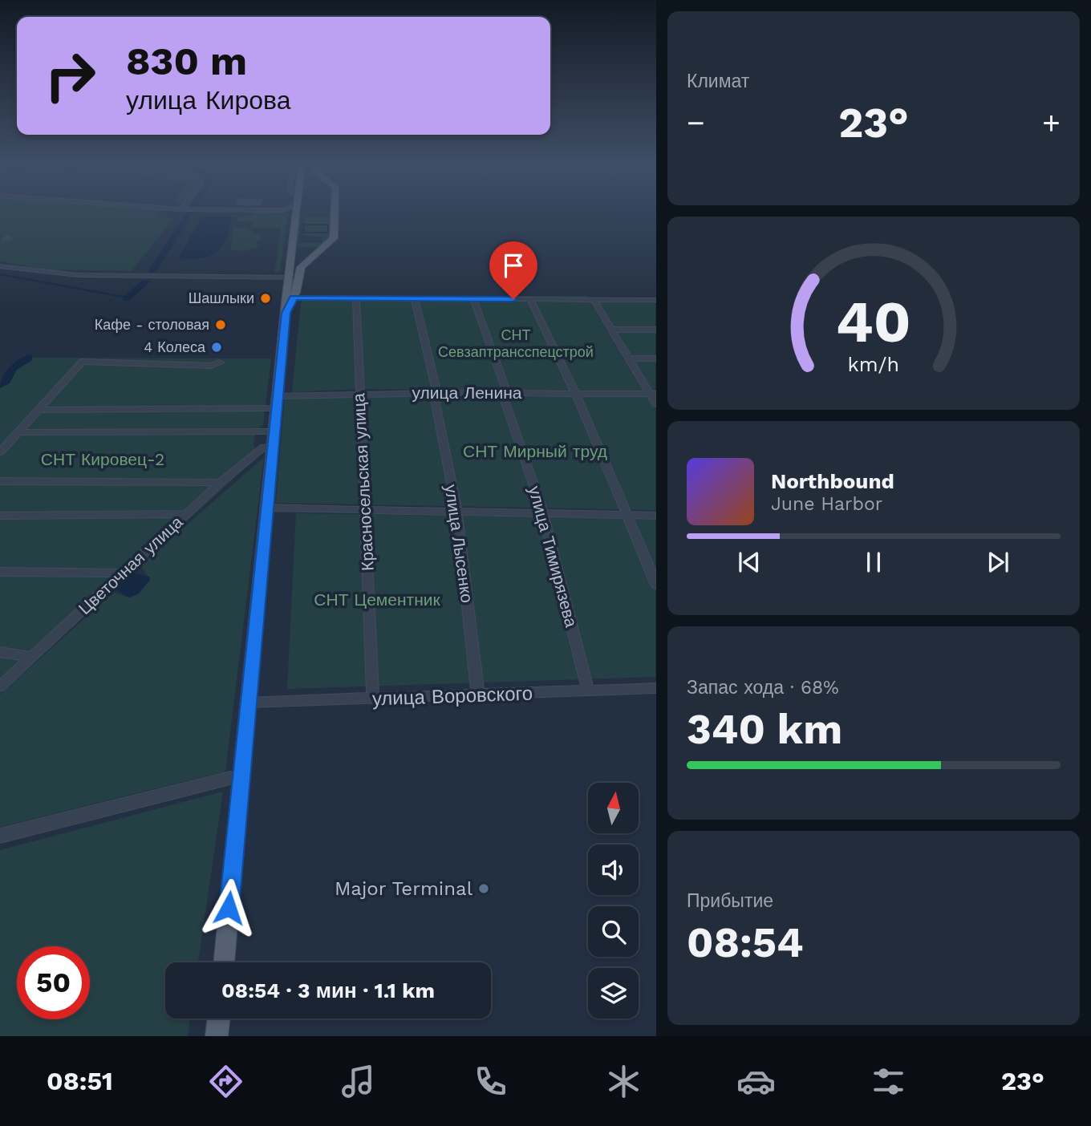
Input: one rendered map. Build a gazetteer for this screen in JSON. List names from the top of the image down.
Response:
{
  "streets": {
    "street": [
      "улица Ленина",
      "Красносельская улица",
      "улица Лысенко",
      "улица Тимирязева",
      "Цветочная улица",
      "улица Воровского"
    ]
  },
  "crossings": [
    ["улица Ленина", "Красносельская улица"],
    ["улица Ленина", "улица Лысенко"],
    ["улица Ленина", "улица Тимирязева"],
    ["Красносельская улица", "улица Воровского"],
    ["улица Лысенко", "улица Воровского"],
    ["улица Тимирязева", "улица Воровского"]
  ],
  "parks": [
    "СНТ Севзаптрансспецстрой",
    "СНТ Мирный труд",
    "СНТ Кировец-2",
    "СНТ Цементник"
  ],
  "places": [
    "Шашлыки",
    "Кафе - столовая",
    "4 Колеса",
    "Major Terminal"
  ],
  "north": "top",
  "page": {
    "tile": [
      "Климат",
      ["Запас хода · 68%", "340 km"],
      ["Прибытие", "08:54"]
    ],
    "turn": ["830 m", "улица Кирова"],
    "heat": ["−", "23°", "+"],
    "song": ["Northbound", "June Harbor"],
    "limit": "50",
    "trip": "08:54 · 3 мин · 1.1 km",
    "tabs": ["08:51", "23°"],
    "gauge": ["40", "km/h"]
  }
}
